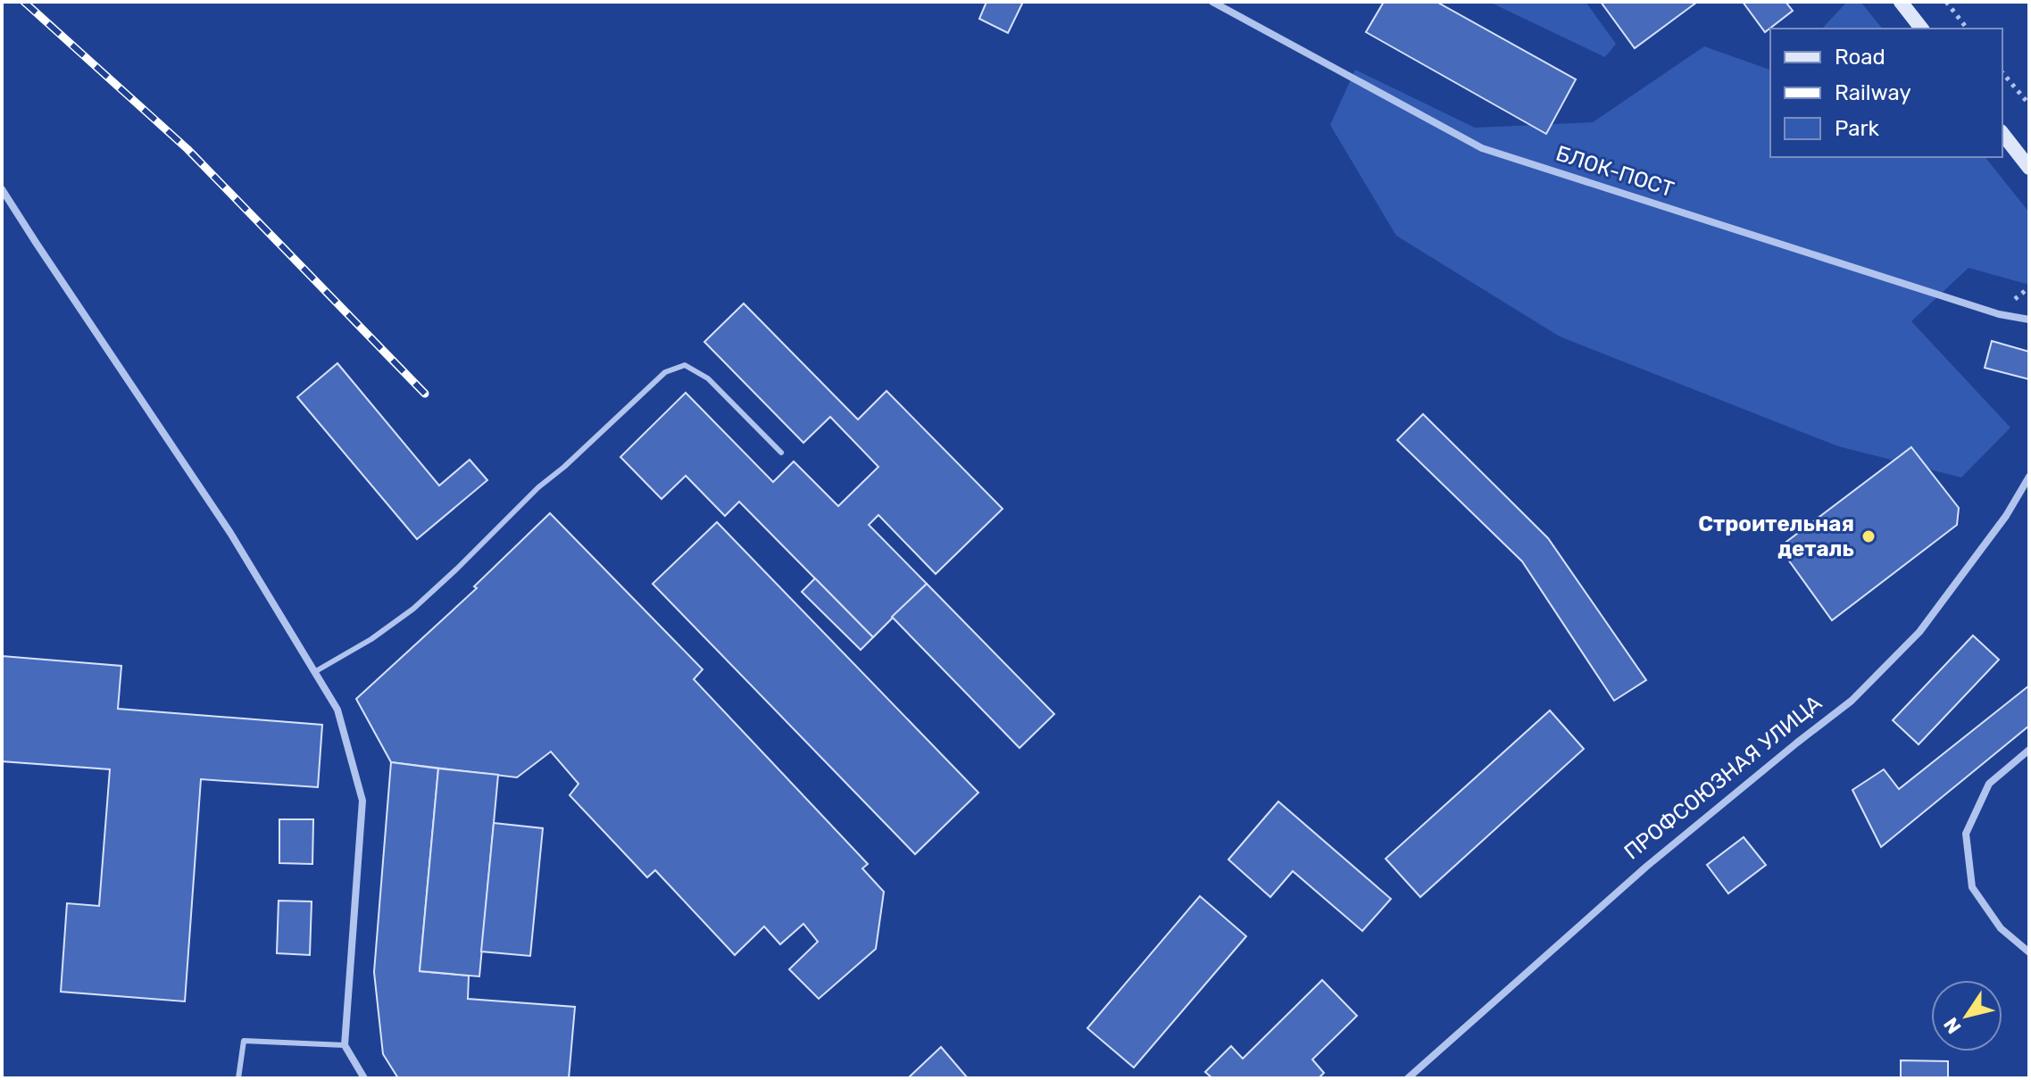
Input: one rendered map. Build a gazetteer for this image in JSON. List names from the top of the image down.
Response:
{
  "streets": {
    "street": ["БЛОК-ПОСТ", "ПРОФСОЮЗНАЯ УЛИЦА"]
  },
  "places": ["Строительная деталь"],
  "legend": ["Road", "Railway", "Park"],
  "north": "bottom left"
}
